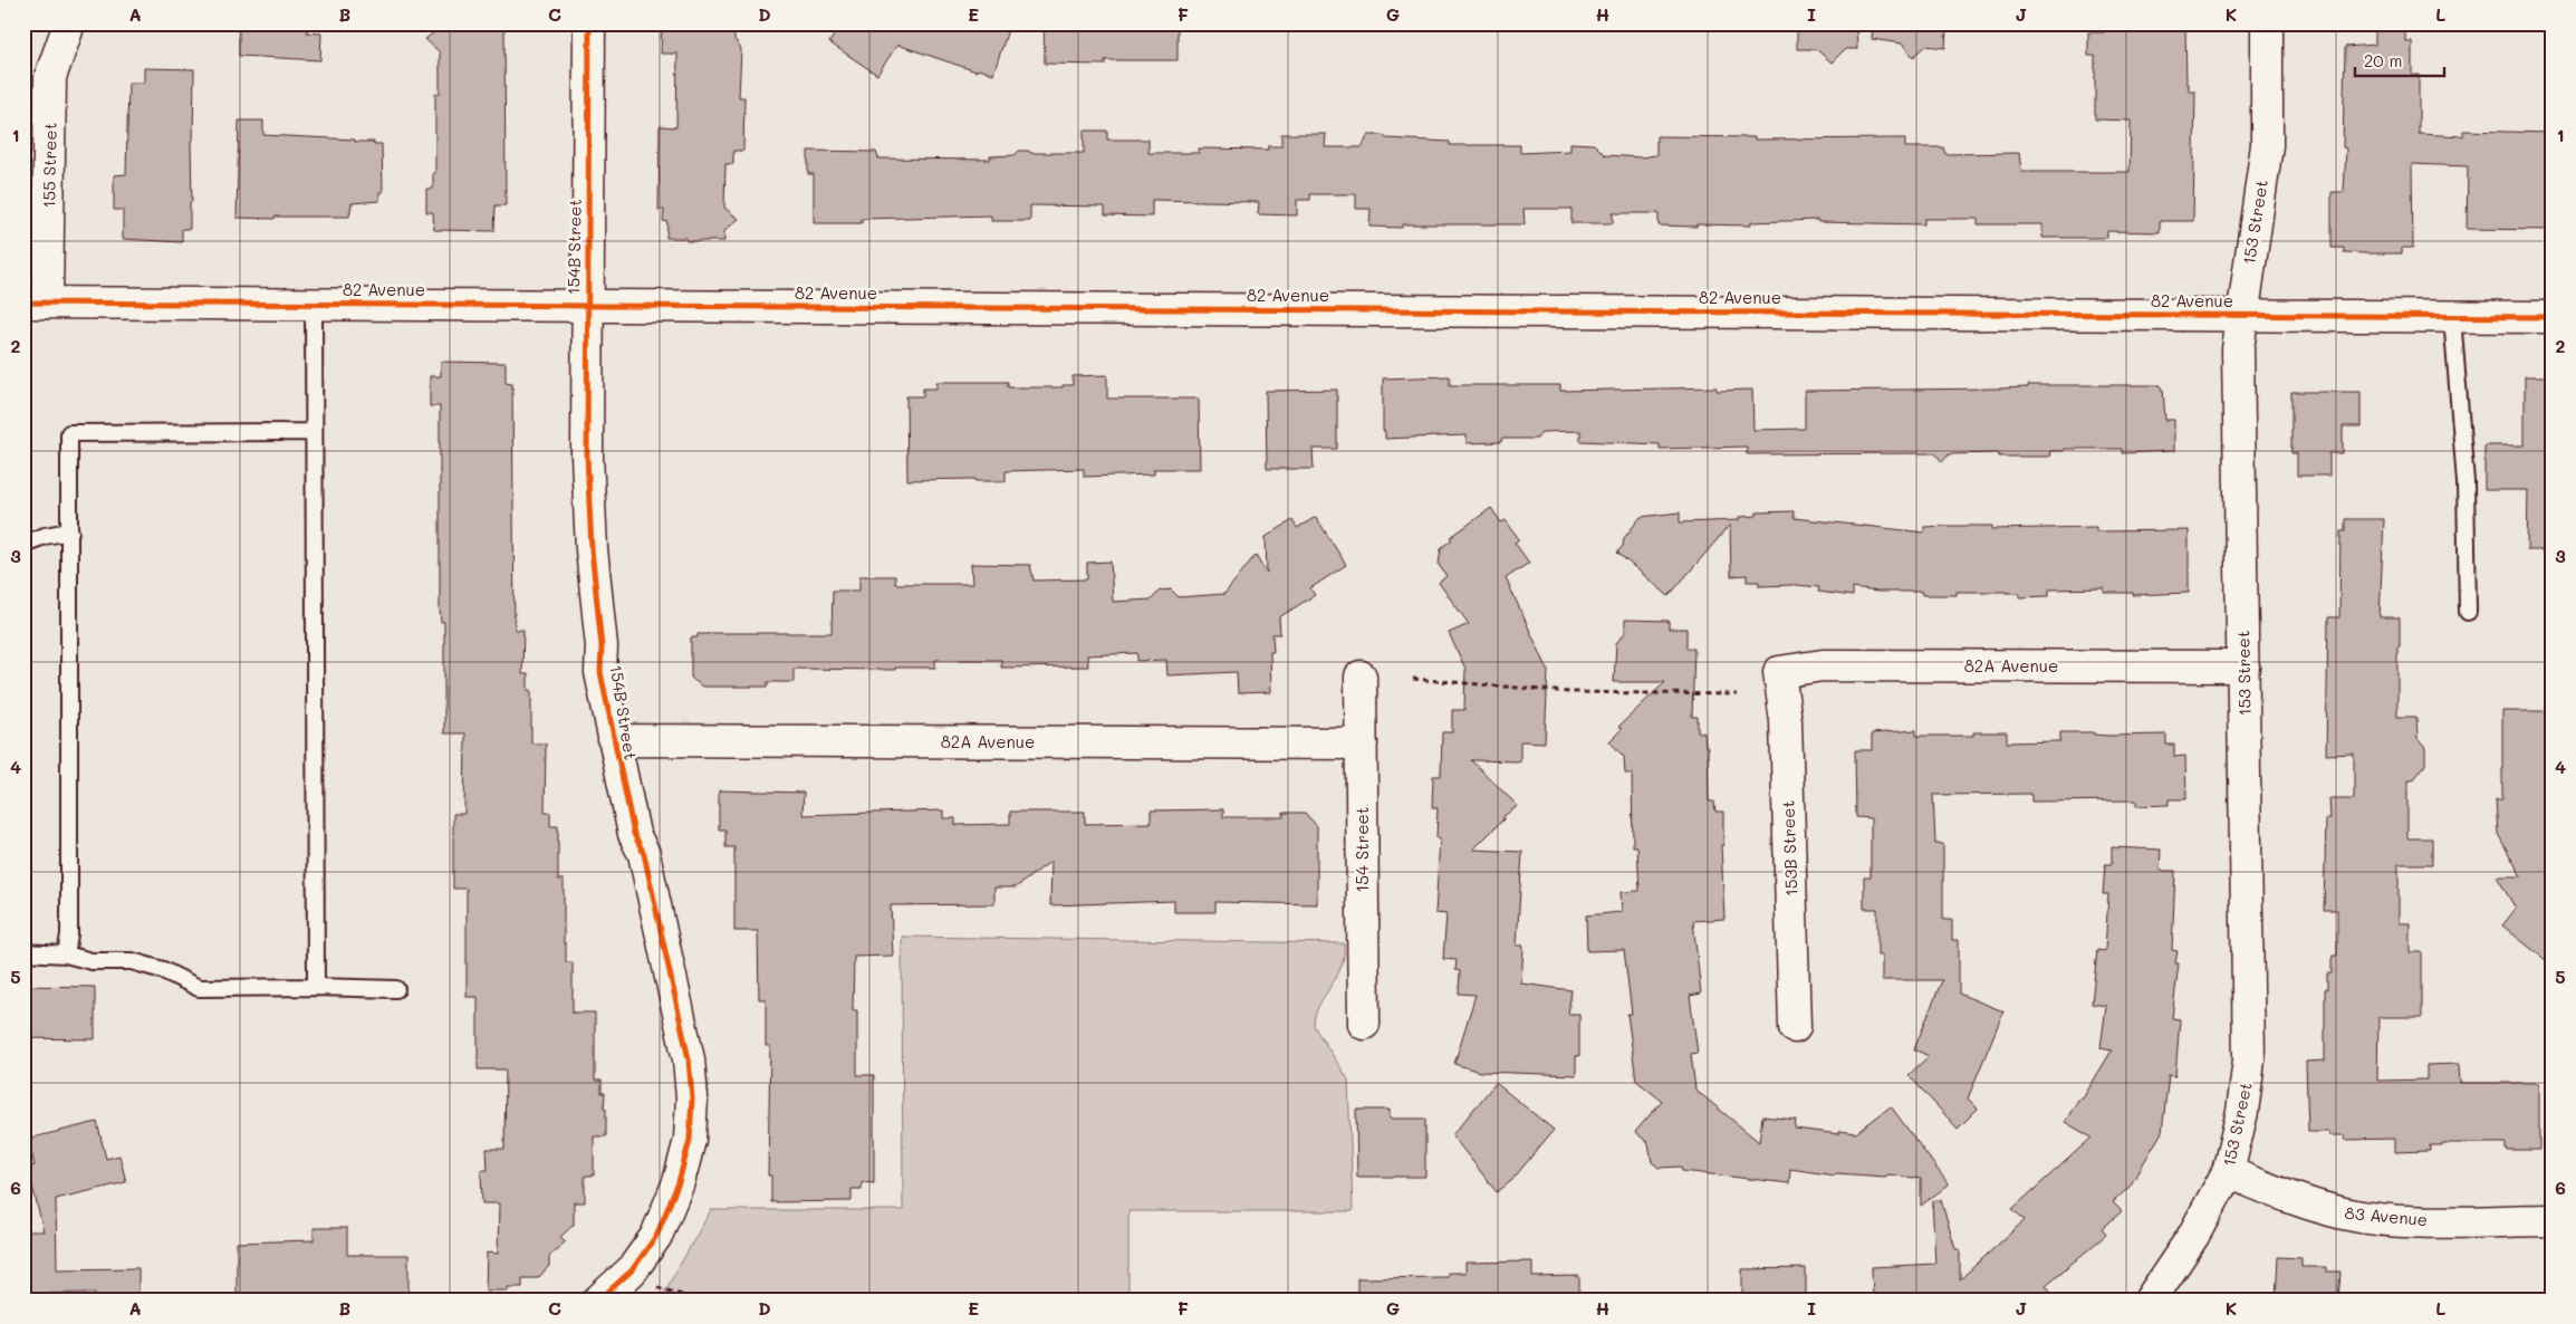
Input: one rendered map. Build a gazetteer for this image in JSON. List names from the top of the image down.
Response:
{
  "streets": {
    "street": [
      "155 Street",
      "153 Street",
      "154B Street",
      "82 Avenue",
      "82A Avenue",
      "153B Street",
      "154 Street",
      "83 Avenue"
    ]
  },
  "crossings": [
    ["155 Street", "82 Avenue"],
    ["153 Street", "82 Avenue"],
    ["153 Street", "82A Avenue"],
    ["153 Street", "83 Avenue"],
    ["154B Street", "82 Avenue"],
    ["154B Street", "82A Avenue"],
    ["82A Avenue", "153B Street"],
    ["82A Avenue", "154 Street"]
  ],
  "scale_bar": "20 m",
  "grid": {
    "columns": [
      "A",
      "B",
      "C",
      "D",
      "E",
      "F",
      "G",
      "H",
      "I",
      "J",
      "K",
      "L"
    ],
    "rows": [
      "1",
      "2",
      "3",
      "4",
      "5",
      "6"
    ]
  }
}
